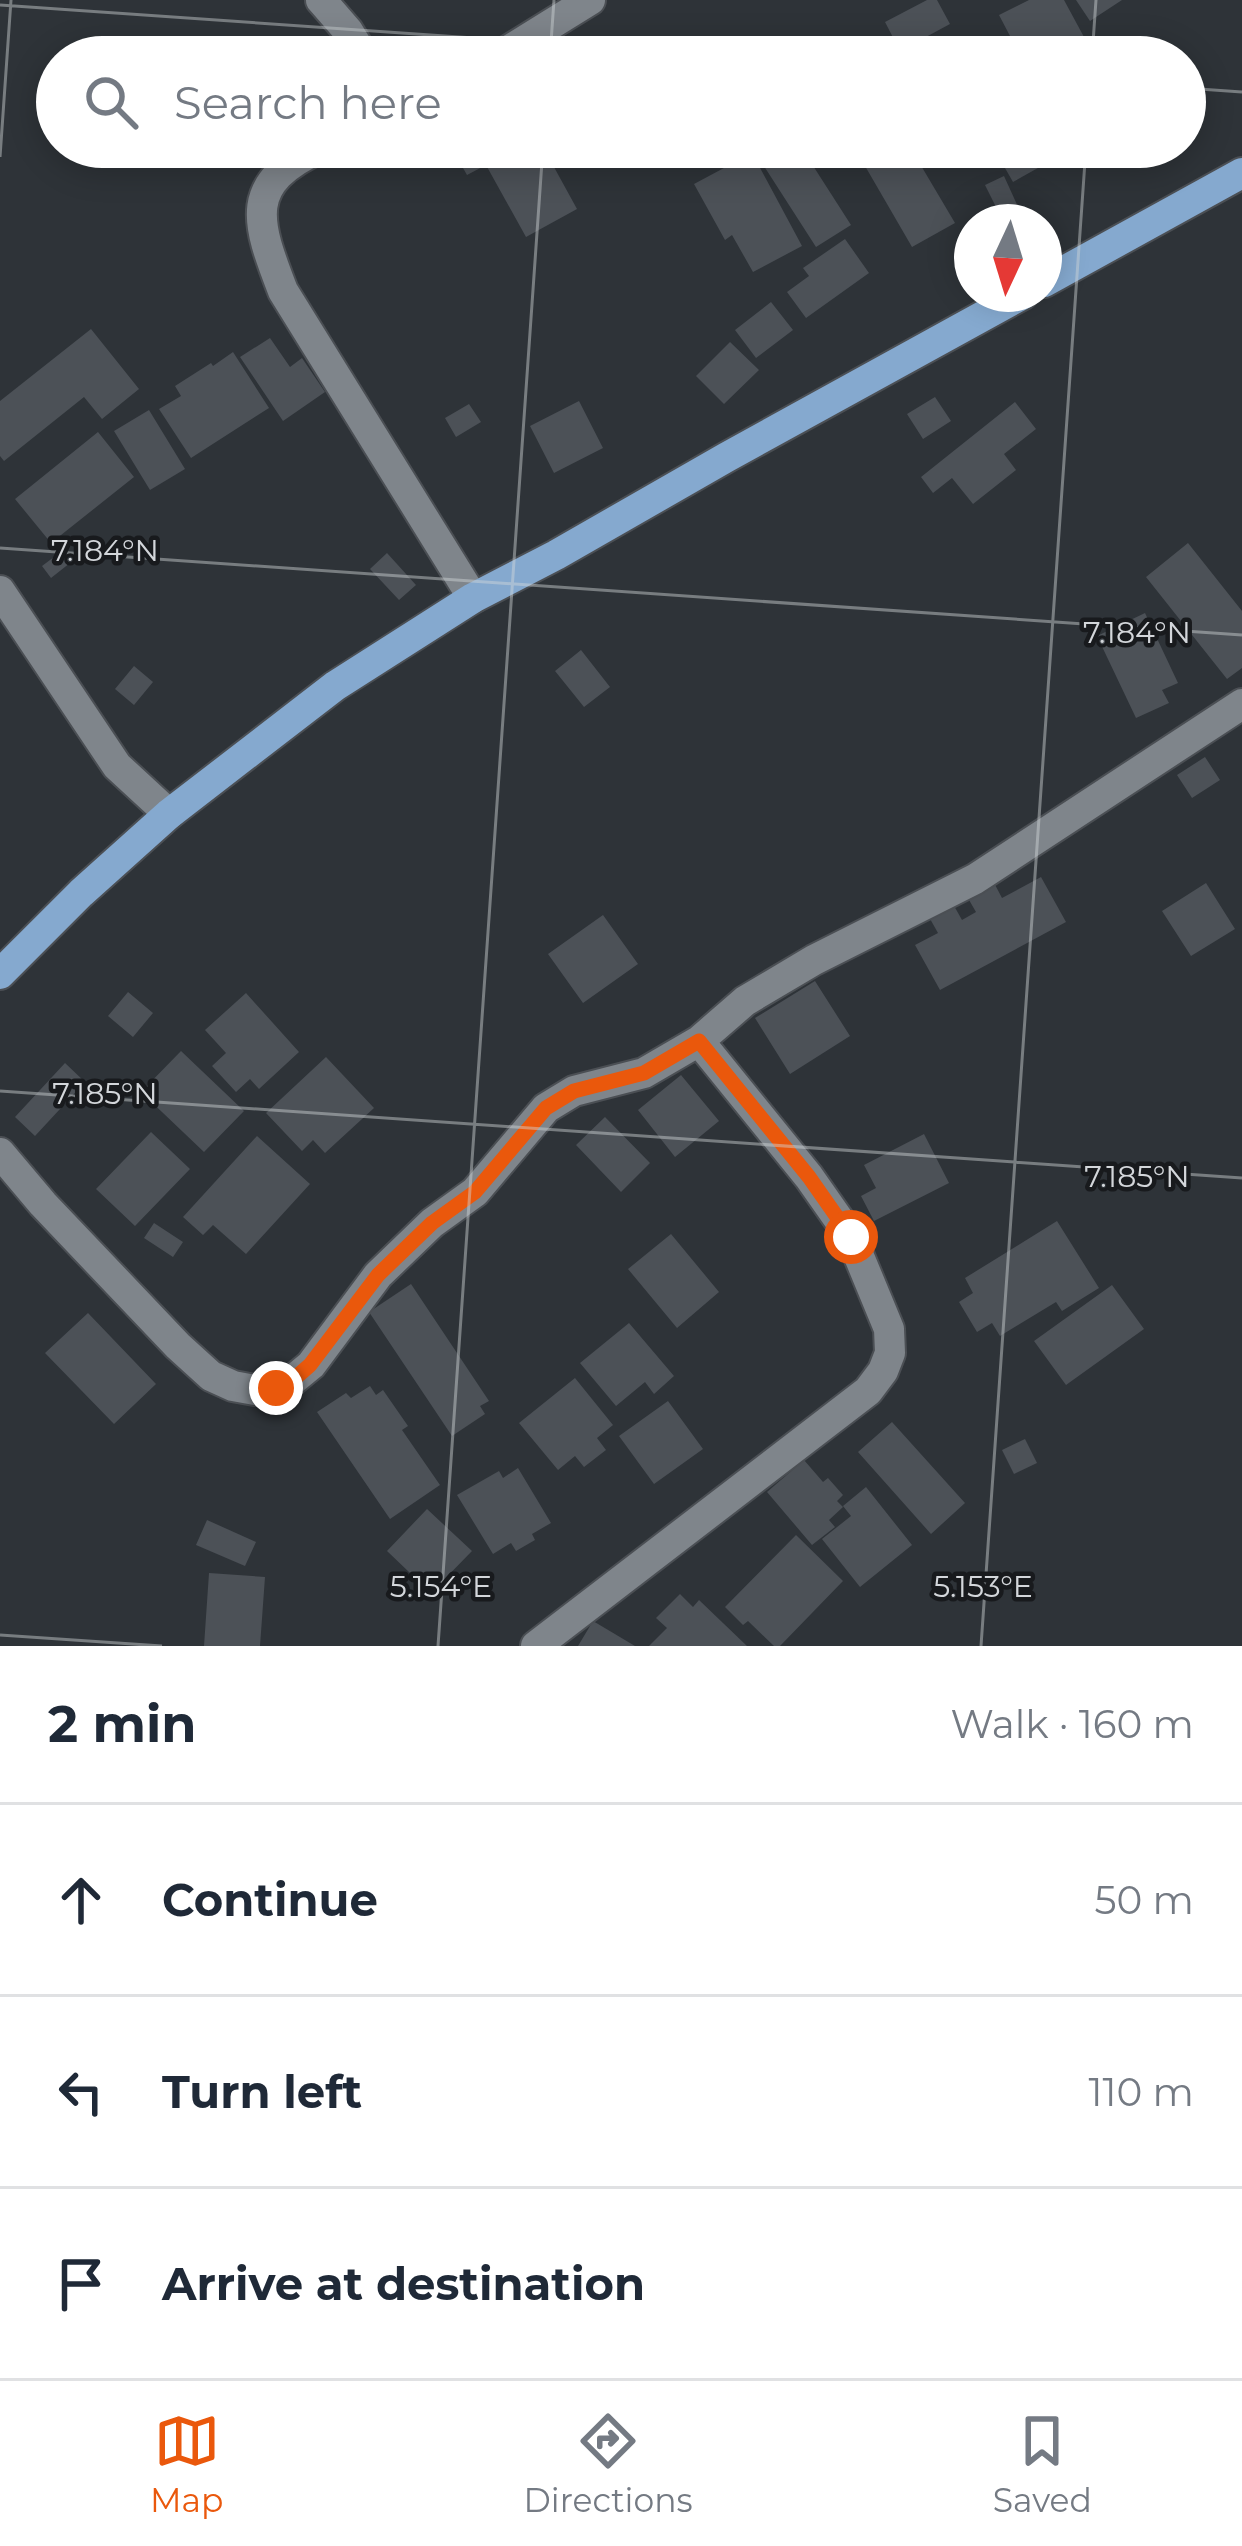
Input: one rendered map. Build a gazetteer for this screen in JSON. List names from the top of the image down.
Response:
{
  "north": "bottom",
  "page": {
    "search": "Search here",
    "heading": ["2 min", "Walk · 160 m"],
    "list": [
      ["Continue", "50 m"],
      ["Turn left", "110 m"],
      "Arrive at destination"
    ],
    "nav": ["Map", "Directions", "Saved"]
  },
  "coordinates": [
    "7.184°N",
    "7.185°N",
    "5.154°E",
    "5.153°E"
  ]
}
